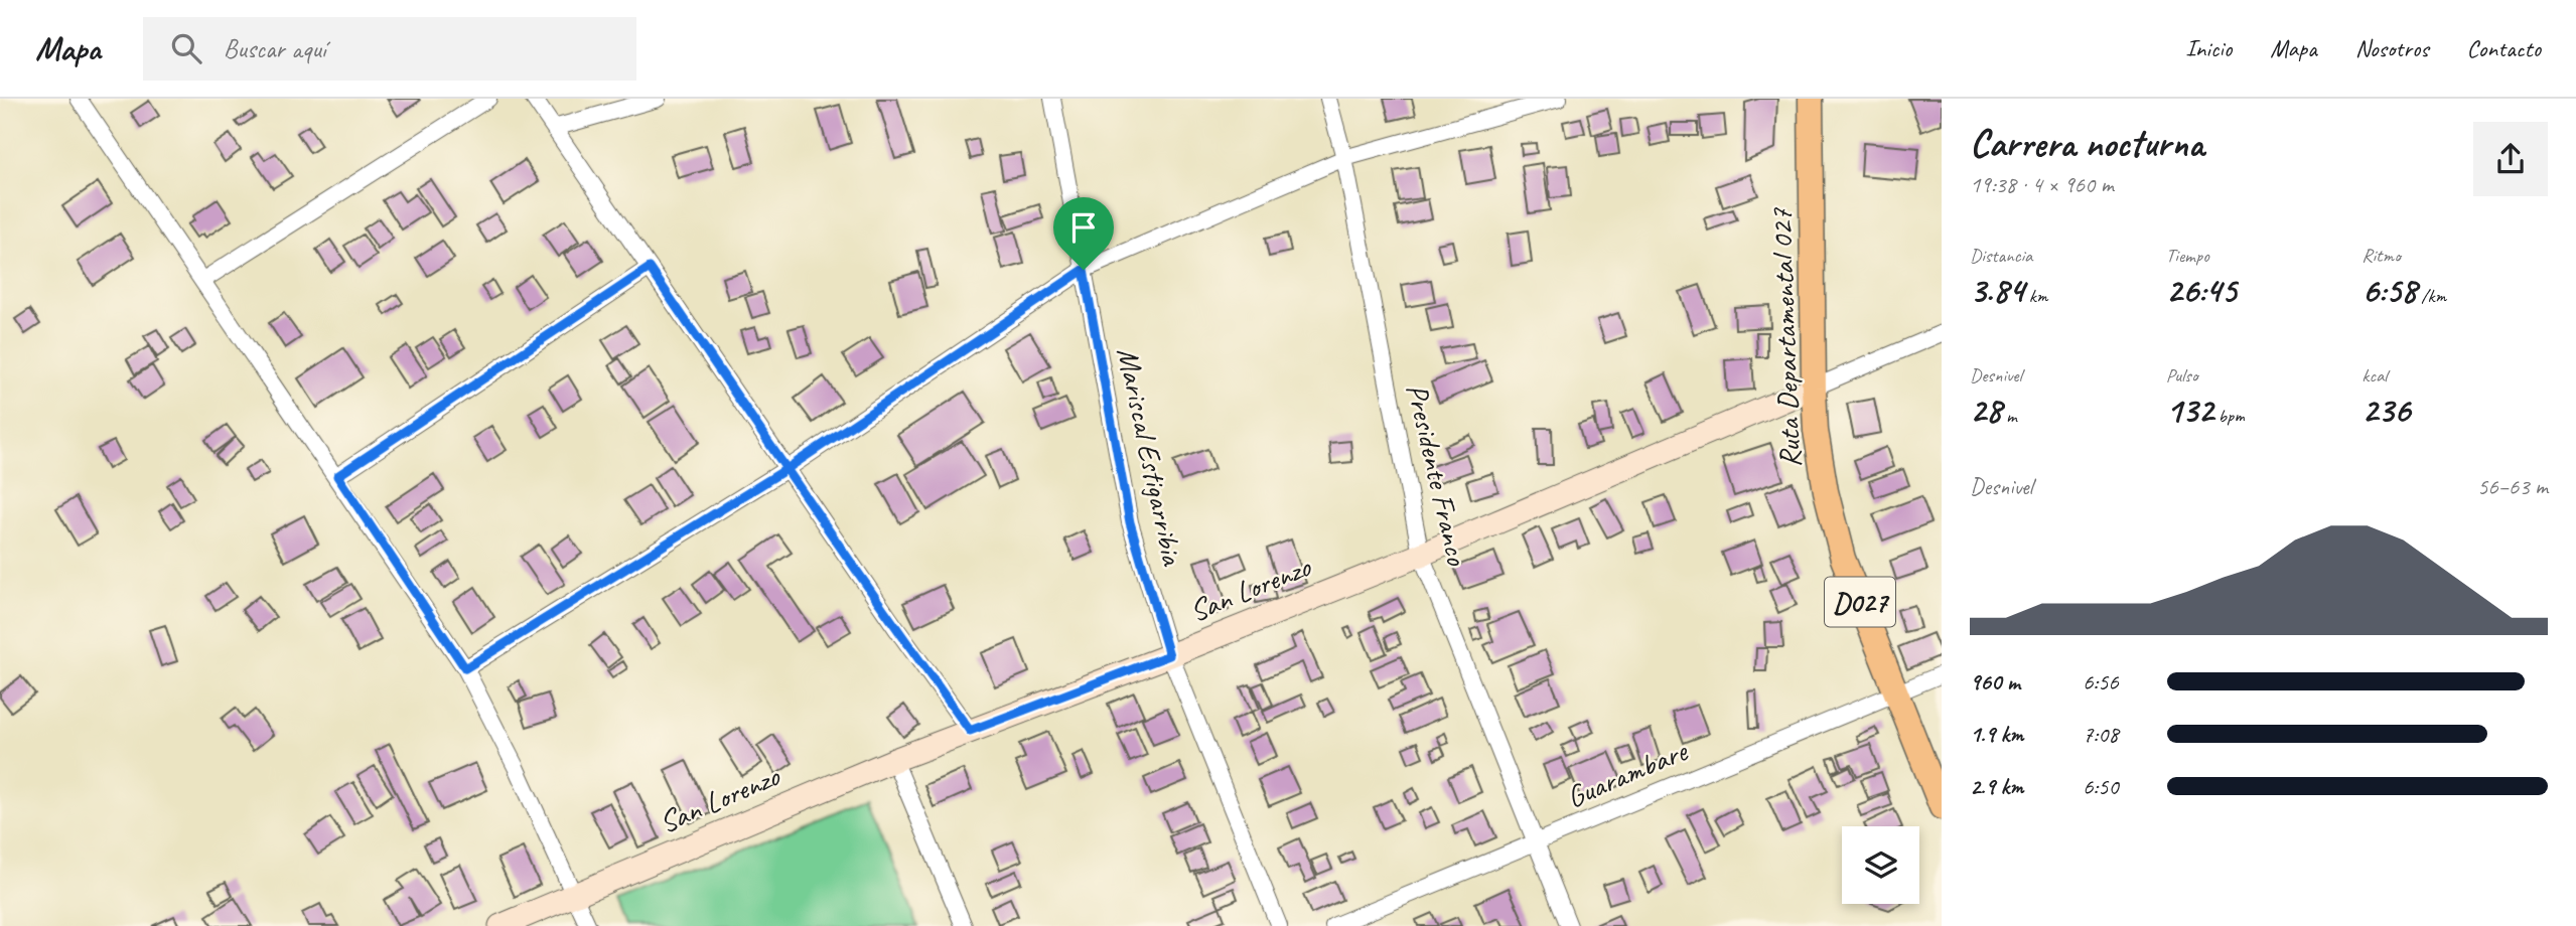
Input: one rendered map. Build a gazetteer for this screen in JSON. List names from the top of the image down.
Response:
{
  "streets": {
    "main road": ["Ruta Departamental 027", "D027"],
    "street": [
      "Mariscal Estigarribia",
      "Presidente Franco",
      "San Lorenzo",
      "Guarambare"
    ]
  },
  "crossings": [
    ["Ruta Departamental 027", "San Lorenzo"],
    ["Ruta Departamental 027", "Guarambare"],
    ["Mariscal Estigarribia", "San Lorenzo"],
    ["Presidente Franco", "San Lorenzo"],
    ["Presidente Franco", "Guarambare"]
  ],
  "page": {
    "header": "Mapa",
    "search": "Buscar aquí",
    "nav": [
      "Inicio",
      "Mapa",
      "Nosotros",
      "Contacto"
    ],
    "heading": ["Carrera nocturna", "19:38 · 4 × 960 m"],
    "stats": [
      ["Distancia", "3.84 km"],
      ["Tiempo", "26:45"],
      ["Ritmo", "6:58 /km"],
      ["Desnivel", "28 m"],
      ["Pulso", "132 bpm"],
      ["kcal", "236"]
    ],
    "chart": ["Desnivel", "56–63 m"],
    "list": [
      {
        "name": "960 m",
        "note": "6:56"
      },
      {
        "name": "1.9 km",
        "note": "7:08"
      },
      {
        "name": "2.9 km",
        "note": "6:50"
      }
    ]
  }
}
